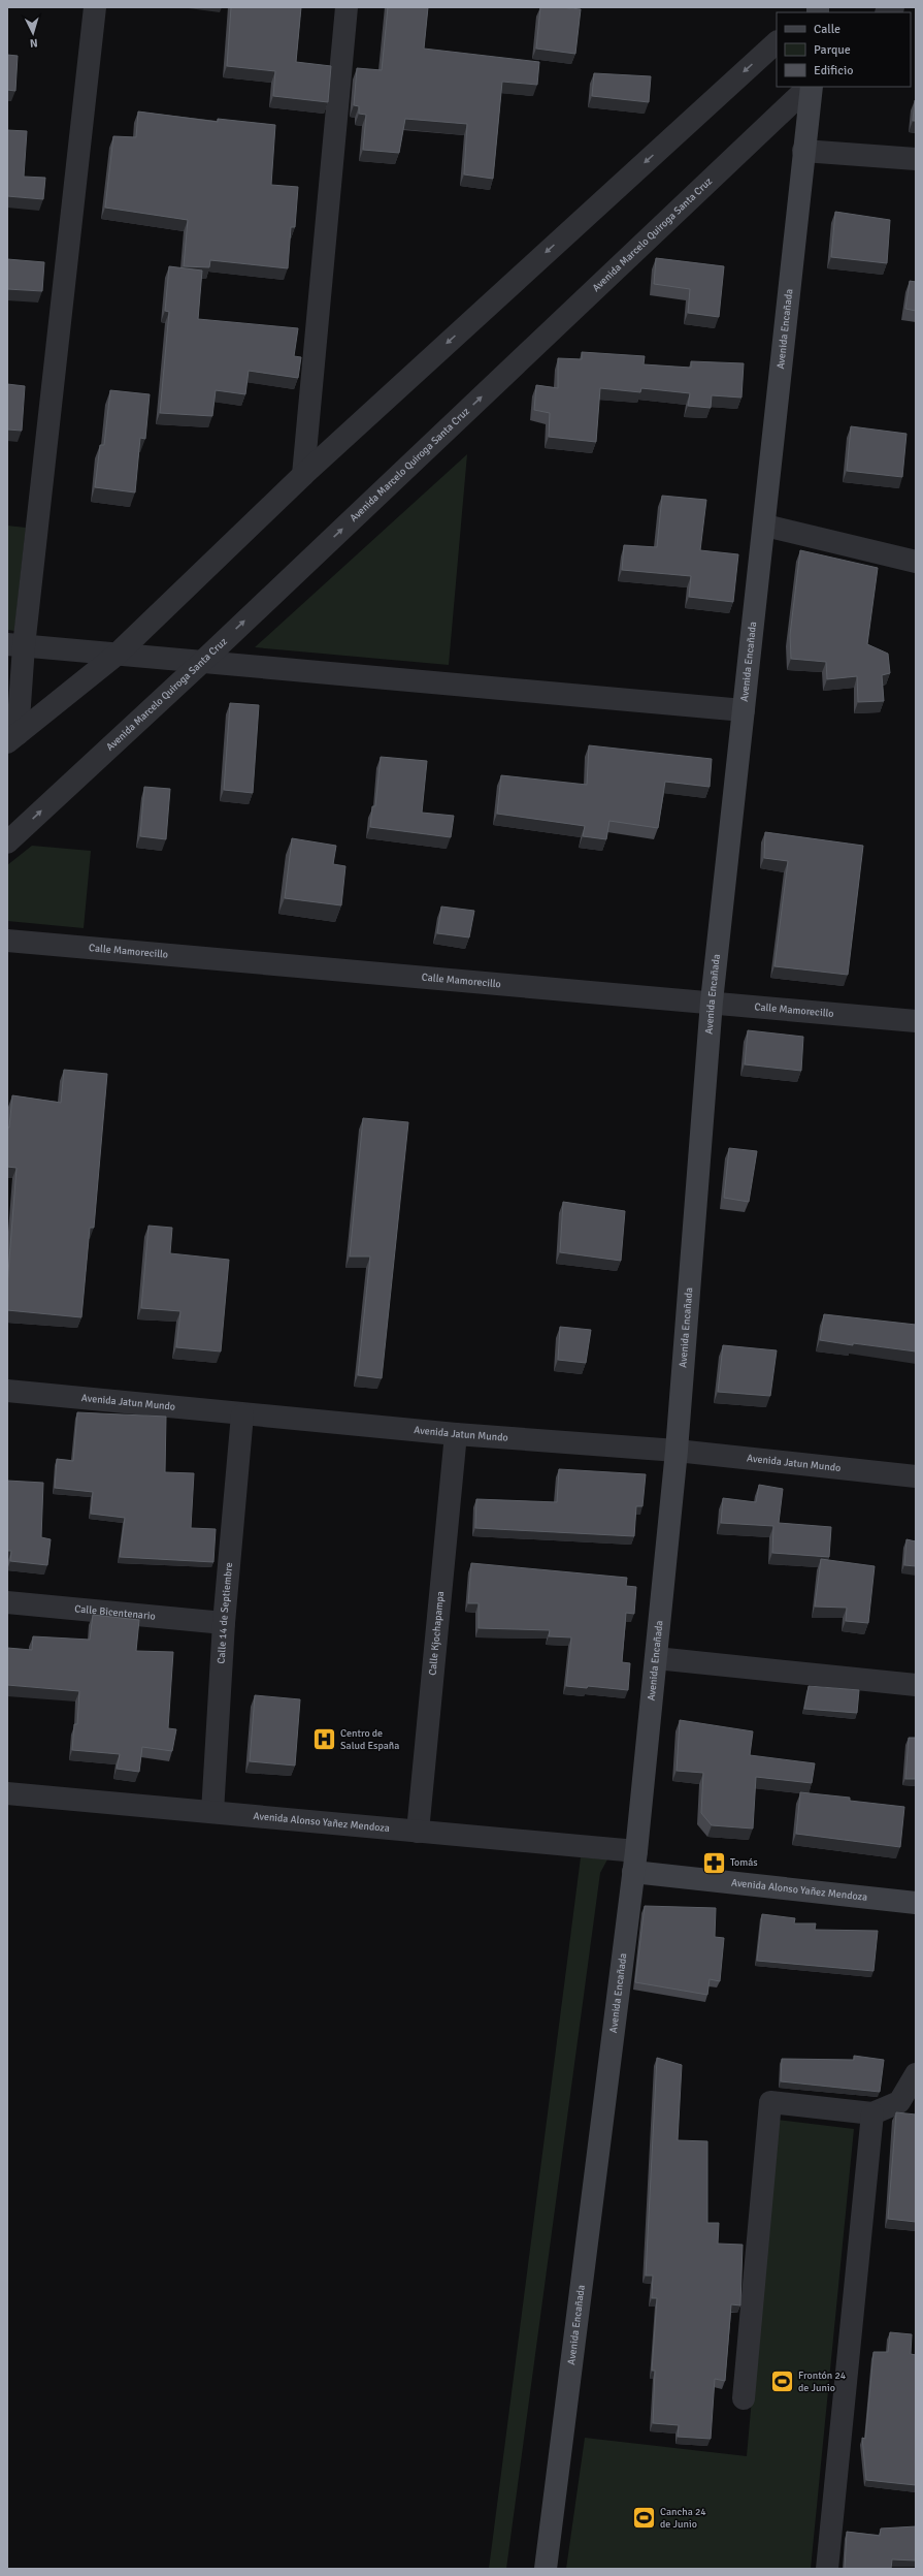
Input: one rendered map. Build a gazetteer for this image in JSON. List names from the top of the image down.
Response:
{
  "streets": {
    "main road": ["Avenida Encañada", "Avenida Alonso Yañez Mendoza"],
    "street": [
      "Avenida Marcelo Quiroga Santa Cruz",
      "Calle Mamorecillo",
      "Avenida Jatun Mundo",
      "Calle Bicentenario",
      "Calle 14 de Septiembre",
      "Calle Kjochapampa"
    ]
  },
  "crossings": [
    ["Avenida Encañada", "Calle Mamorecillo"],
    ["Avenida Encañada", "Avenida Jatun Mundo"],
    ["Avenida Encañada", "Avenida Alonso Yañez Mendoza"],
    ["Avenida Jatun Mundo", "Calle 14 de Septiembre"],
    ["Avenida Jatun Mundo", "Calle Kjochapampa"],
    ["Calle Bicentenario", "Calle 14 de Septiembre"],
    ["Calle 14 de Septiembre", "Avenida Alonso Yañez Mendoza"],
    ["Calle Kjochapampa", "Avenida Alonso Yañez Mendoza"]
  ],
  "places": {
    "hospital": ["Centro de Salud España"],
    "pharmacy": ["Tomás"],
    "sports": ["Frontón 24 de Junio", "Cancha 24 de Junio"]
  },
  "legend": ["Calle", "Parque", "Edificio"],
  "north": "bottom"
}
